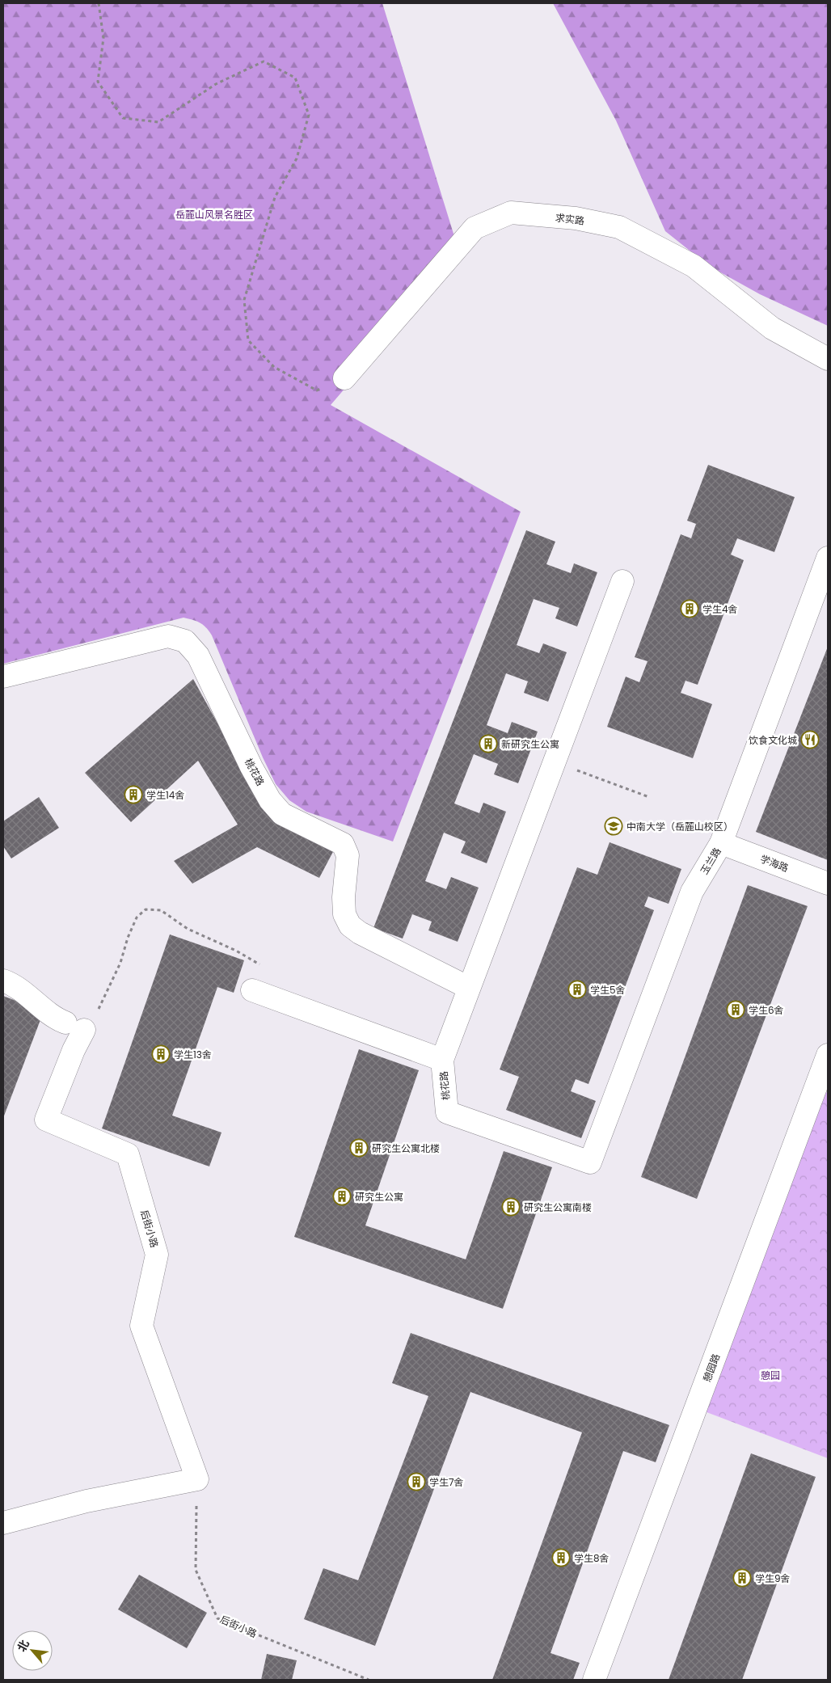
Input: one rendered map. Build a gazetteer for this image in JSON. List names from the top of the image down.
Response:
{
  "streets": {
    "street": [
      "求实路",
      "桃花路",
      "玉兰路",
      "学海路",
      "后街小路",
      "憩园路"
    ]
  },
  "crossings": [
    ["桃花路", "玉兰路"],
    ["玉兰路", "学海路"]
  ],
  "parks": ["岳麓山风景名胜区", "憩园"],
  "places": {
    "building": [
      "学生4舍",
      "新研究生公寓",
      "学生14舍",
      "学生5舍",
      "学生6舍",
      "学生13舍",
      "研究生公寓北楼",
      "研究生公寓",
      "研究生公寓南楼",
      "学生7舍",
      "学生8舍",
      "学生9舍"
    ],
    "restaurant": ["饮食文化城"],
    "school or university": ["中南大学（岳麓山校区）"]
  },
  "north": "top left"
}
